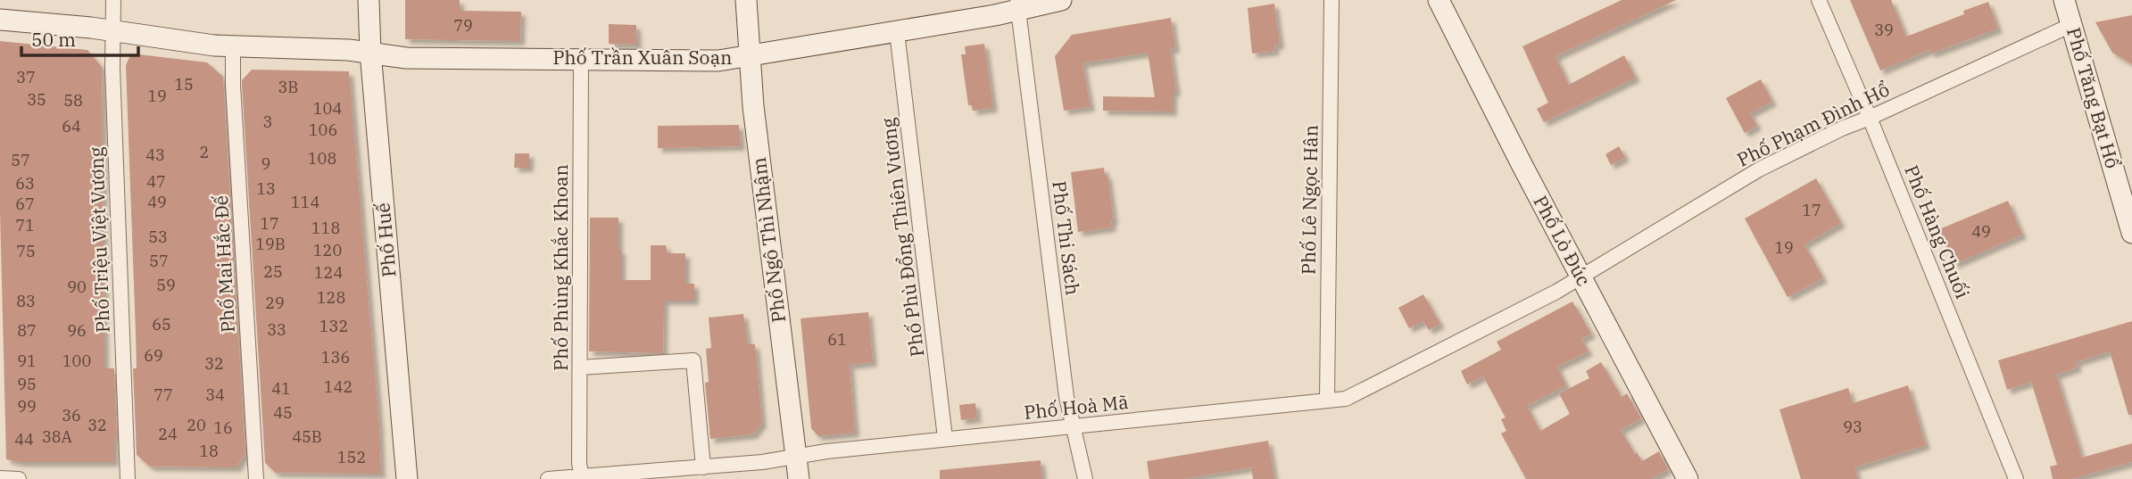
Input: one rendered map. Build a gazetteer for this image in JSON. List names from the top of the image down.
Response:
{
  "streets": {
    "street": [
      "Phố Trần Xuân Soạn",
      "Phố Tăng Bạt Hổ",
      "Phố Phạm Đình Hổ",
      "Phố Lê Ngọc Hân",
      "Phố Hàng Chuối",
      "Phố Phù Đổng Thiên Vương",
      "Phố Thi Sách",
      "Phố Triệu Việt Vương",
      "Phố Huế",
      "Phố Ngô Thì Nhậm",
      "Phố Lò Đúc",
      "Phố Mai Hắc Đế",
      "Phố Phùng Khắc Khoan",
      "Phố Hoà Mã"
    ]
  },
  "crossings": [
    ["Phố Trần Xuân Soạn", "Phố Phù Đổng Thiên Vương"],
    ["Phố Trần Xuân Soạn", "Phố Thi Sách"],
    ["Phố Trần Xuân Soạn", "Phố Triệu Việt Vương"],
    ["Phố Trần Xuân Soạn", "Phố Huế"],
    ["Phố Trần Xuân Soạn", "Phố Ngô Thì Nhậm"],
    ["Phố Trần Xuân Soạn", "Phố Mai Hắc Đế"],
    ["Phố Trần Xuân Soạn", "Phố Phùng Khắc Khoan"],
    ["Phố Tăng Bạt Hổ", "Phố Phạm Đình Hổ"],
    ["Phố Phạm Đình Hổ", "Phố Hàng Chuối"],
    ["Phố Phạm Đình Hổ", "Phố Lò Đúc"],
    ["Phố Phạm Đình Hổ", "Phố Hoà Mã"],
    ["Phố Lê Ngọc Hân", "Phố Hoà Mã"],
    ["Phố Phù Đổng Thiên Vương", "Phố Hoà Mã"],
    ["Phố Thi Sách", "Phố Hoà Mã"],
    ["Phố Ngô Thì Nhậm", "Phố Hoà Mã"],
    ["Phố Lò Đúc", "Phố Hoà Mã"],
    ["Phố Phùng Khắc Khoan", "Phố Hoà Mã"]
  ],
  "house_numbers": [
    "79",
    "39",
    "37",
    "15",
    "3B",
    "19",
    "35",
    "58",
    "104",
    "3",
    "64",
    "106",
    "2",
    "43",
    "108",
    "57",
    "9",
    "47",
    "63",
    "13",
    "49",
    "114",
    "67",
    "17",
    "17",
    "71",
    "118",
    "49",
    "53",
    "19B",
    "19",
    "120",
    "75",
    "57",
    "25",
    "124",
    "59",
    "90",
    "128",
    "83",
    "29",
    "65",
    "132",
    "33",
    "87",
    "96",
    "61",
    "69",
    "136",
    "91",
    "100",
    "32",
    "95",
    "142",
    "41",
    "77",
    "34",
    "99",
    "45",
    "36",
    "32",
    "20",
    "93",
    "16",
    "24",
    "38A",
    "45B",
    "44",
    "18",
    "152"
  ],
  "scale_bar": "50 m"
}
